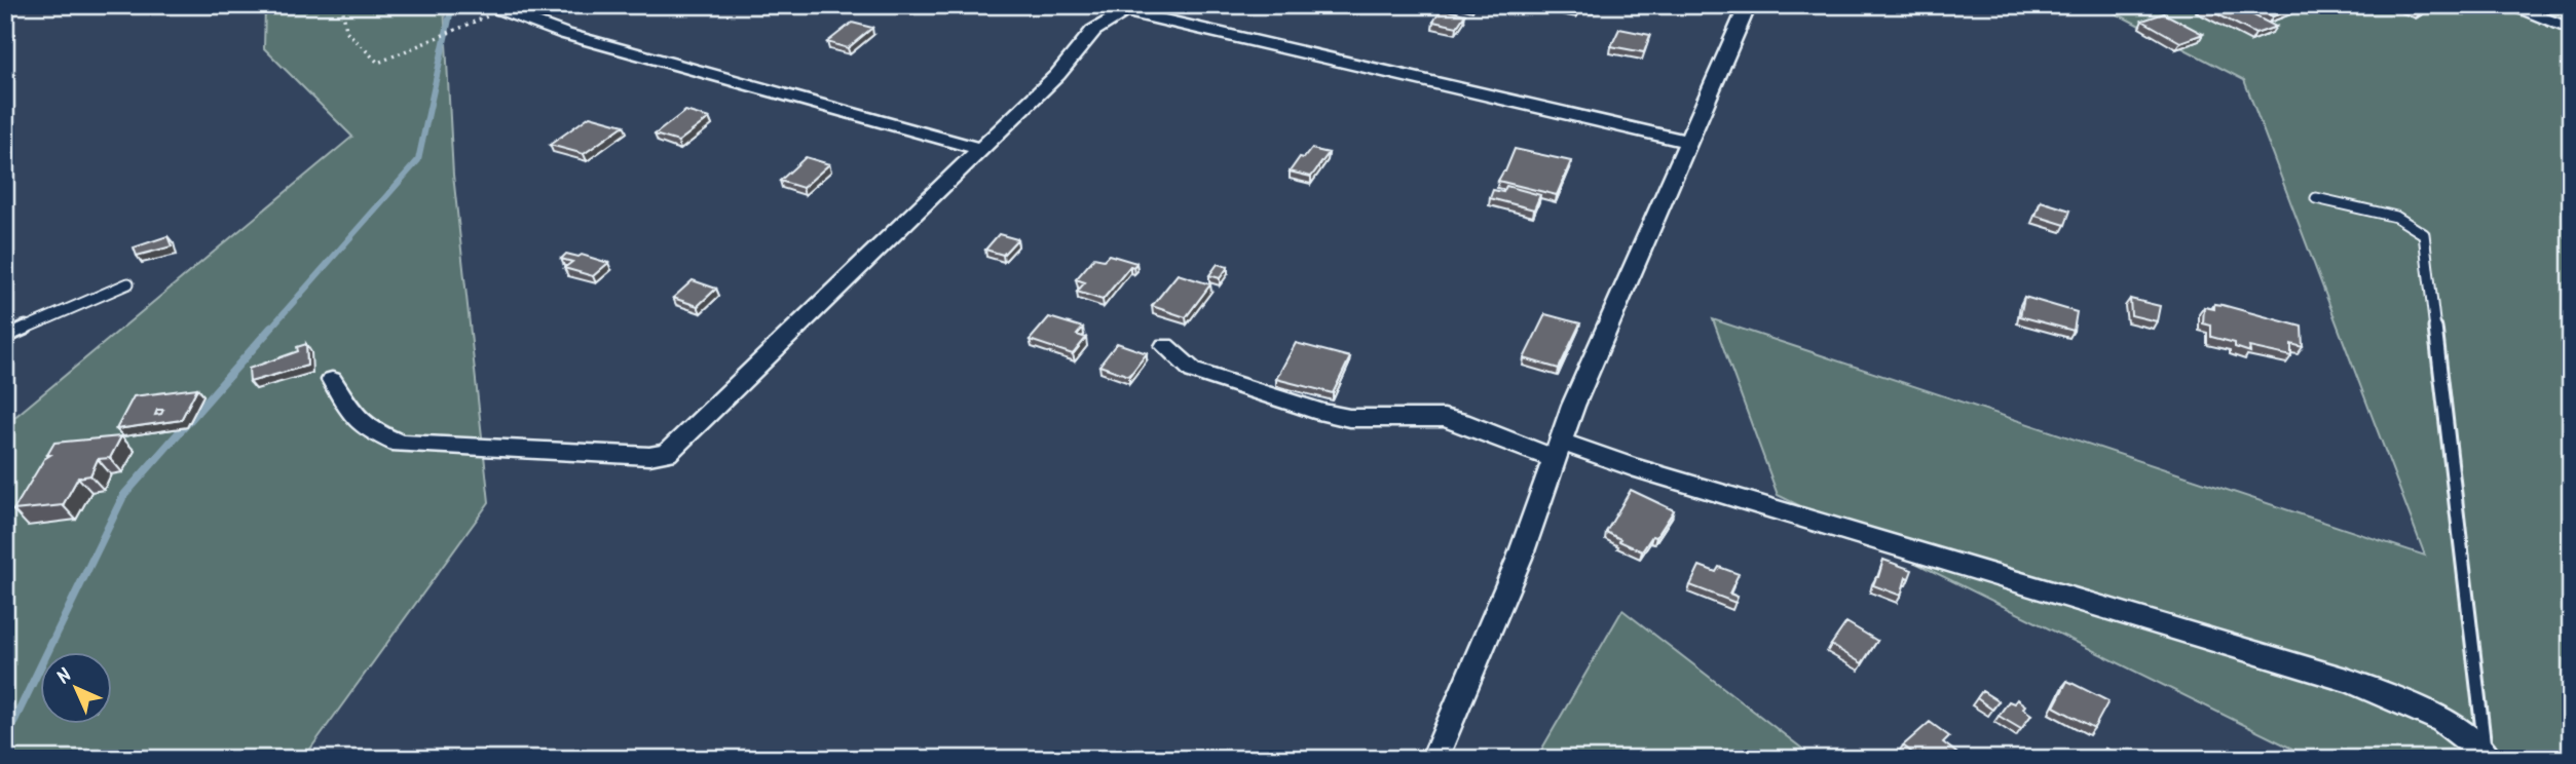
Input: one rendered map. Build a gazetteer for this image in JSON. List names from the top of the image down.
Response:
{
  "north": "top left"
}
